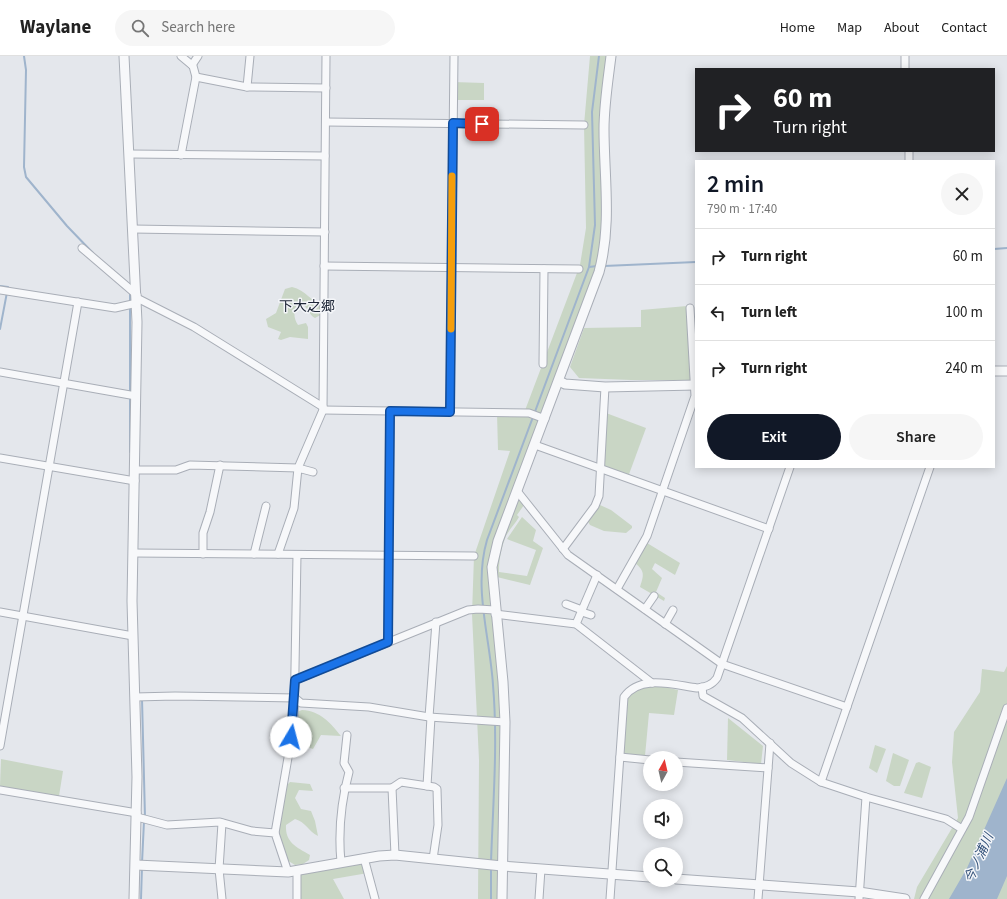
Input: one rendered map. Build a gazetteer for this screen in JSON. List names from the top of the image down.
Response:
{
  "districts": ["下大之郷"],
  "water": ["今ノ浦川"],
  "north": "top",
  "page": {
    "header": "Waylane",
    "search": "Search here",
    "nav": [
      "Home",
      "Map",
      "About",
      "Contact"
    ],
    "turn": ["60 m", "Turn right"],
    "heading": ["2 min", "790 m · 17:40"],
    "list": [
      {
        "name": "Turn right",
        "value": "60 m"
      },
      {
        "name": "Turn left",
        "value": "100 m"
      },
      {
        "name": "Turn right",
        "value": "240 m"
      }
    ],
    "buttons": ["Exit", "Share"]
  }
}
